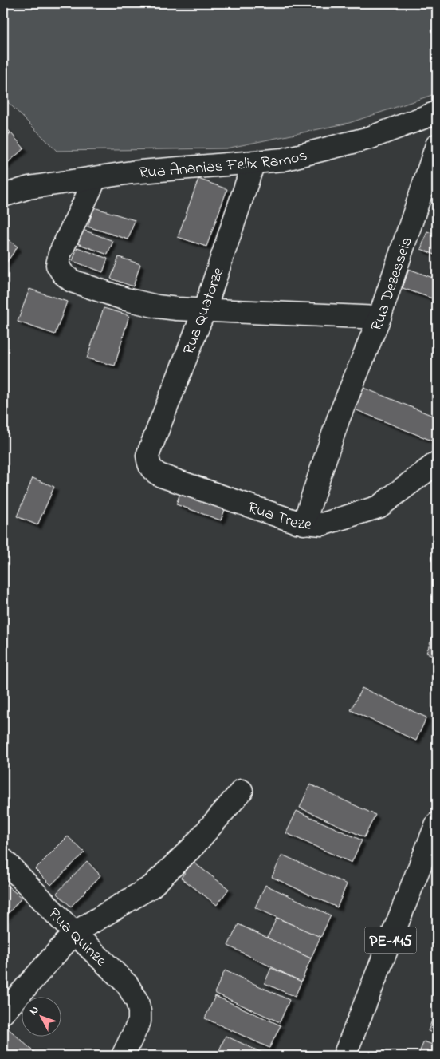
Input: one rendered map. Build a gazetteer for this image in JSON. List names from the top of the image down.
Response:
{
  "streets": {
    "street": [
      "Rua Ananias Felix Ramos",
      "Rua Dezesseis",
      "Rua Quatorze",
      "Rua Treze",
      "Rua Quinze",
      "PE-145"
    ]
  },
  "crossings": [
    ["Rua Ananias Felix Ramos", "Rua Quatorze"],
    ["Rua Dezesseis", "Rua Treze"],
    ["Rua Quatorze", "Rua Treze"]
  ],
  "north": "top left"
}
